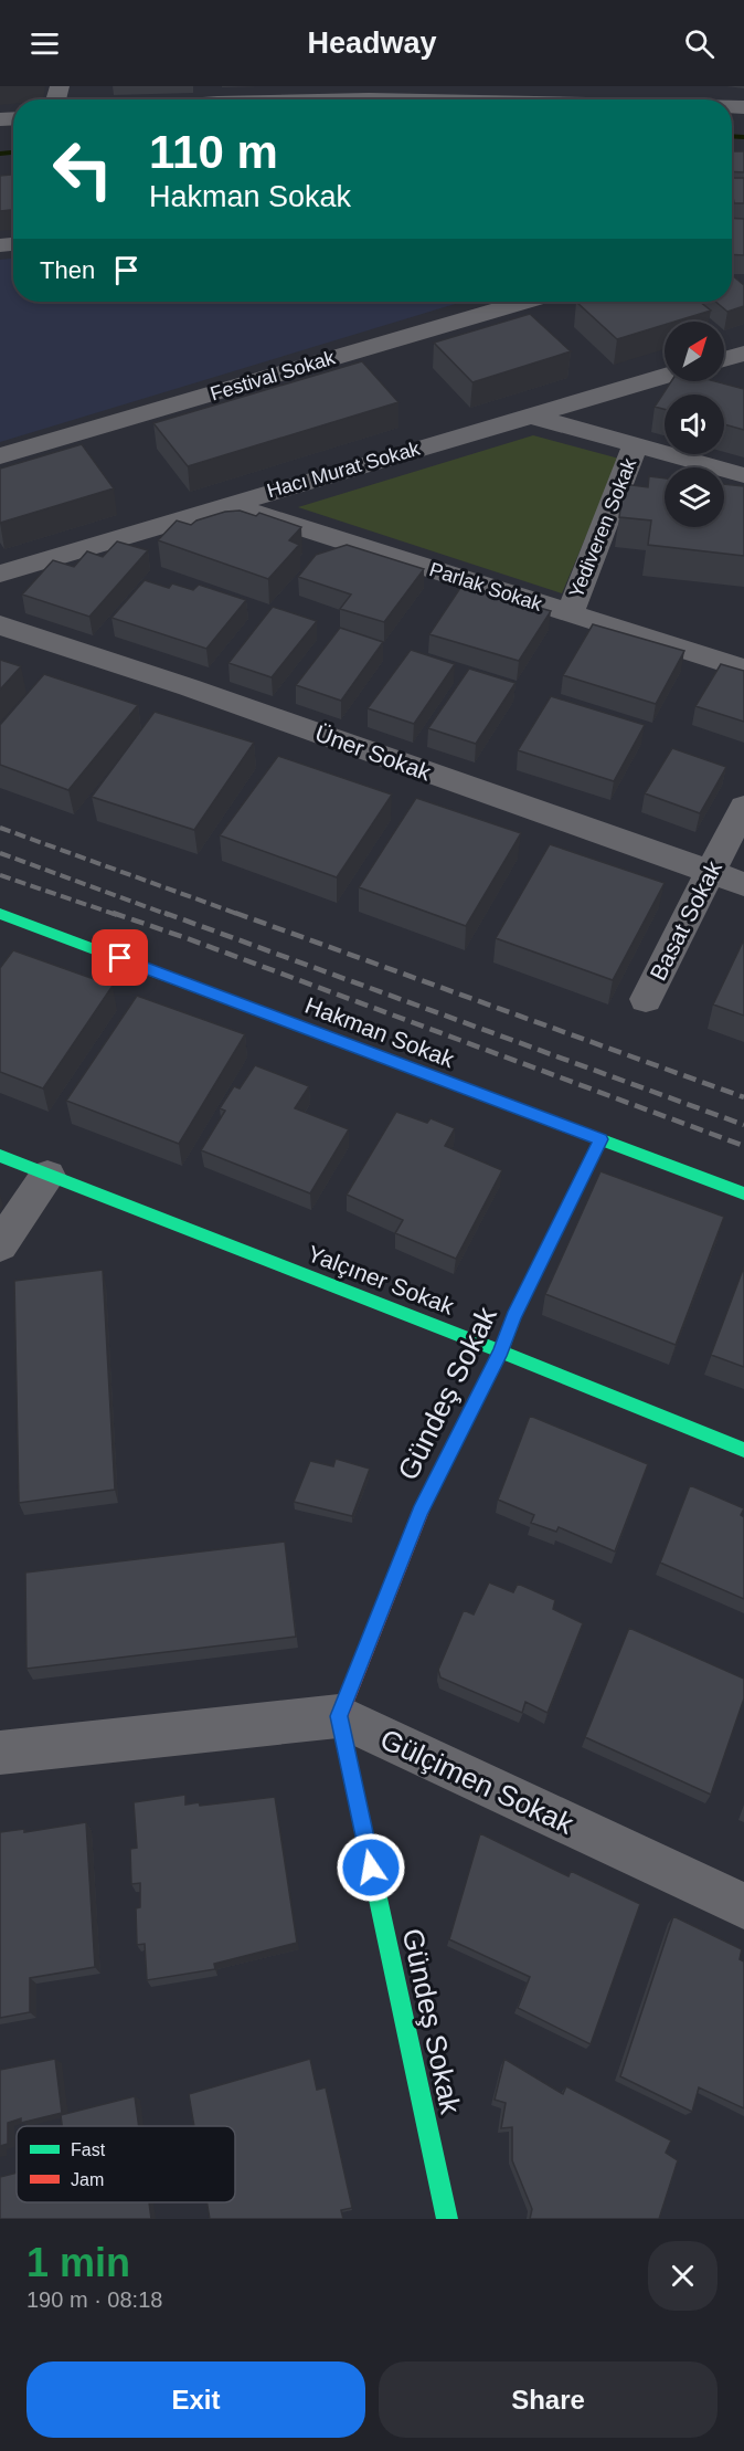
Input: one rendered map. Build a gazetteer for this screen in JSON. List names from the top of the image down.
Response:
{
  "streets": {
    "street": [
      "Festival Sokak",
      "Hacı Murat Sokak",
      "Yediveren Sokak",
      "Parlak Sokak",
      "Üner Sokak",
      "Basat Sokak",
      "Hakman Sokak",
      "Yalçıner Sokak",
      "Gündeş Sokak",
      "Gülçimen Sokak"
    ]
  },
  "crossings": [
    ["Hacı Murat Sokak", "Parlak Sokak"],
    ["Yediveren Sokak", "Parlak Sokak"],
    ["Üner Sokak", "Basat Sokak"],
    ["Hakman Sokak", "Gündeş Sokak"],
    ["Yalçıner Sokak", "Gündeş Sokak"],
    ["Gündeş Sokak", "Gülçimen Sokak"]
  ],
  "legend": ["Fast", "Jam"],
  "north": "top right",
  "page": {
    "header": "Headway",
    "turn": ["110 m", "Hakman Sokak"],
    "then": "Then",
    "heading": ["1 min", "190 m · 08:18"],
    "buttons": ["Exit", "Share"]
  }
}
